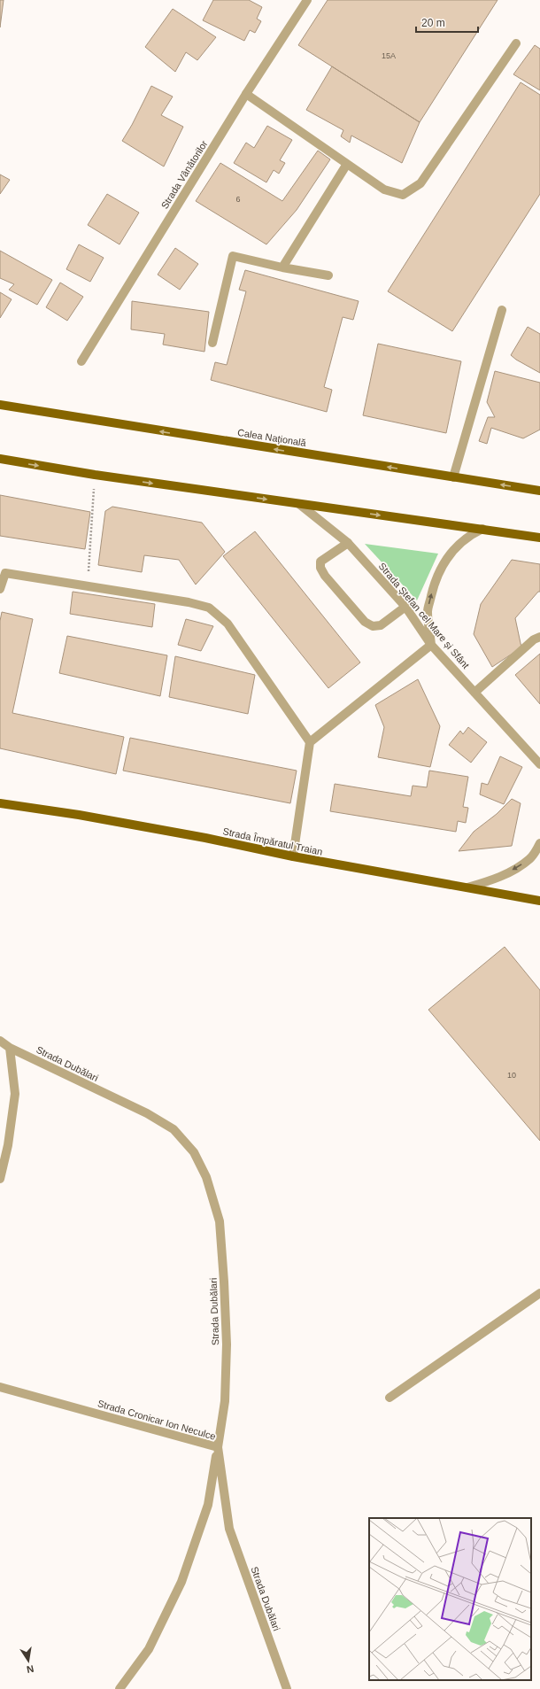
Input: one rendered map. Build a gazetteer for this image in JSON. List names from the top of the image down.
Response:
{
  "streets": {
    "main road": ["Calea Națională", "Strada Împăratul Traian"],
    "street": [
      "Strada Vânătorilor",
      "Strada Ștefan cel Mare și Sfânt",
      "Strada Dubălari",
      "Strada Cronicar Ion Neculce"
    ]
  },
  "crossings": [
    ["Strada Dubălari", "Strada Cronicar Ion Neculce"]
  ],
  "house_numbers": ["15A", "6", "10"],
  "scale_bar": "20 m",
  "north": "bottom"
}
